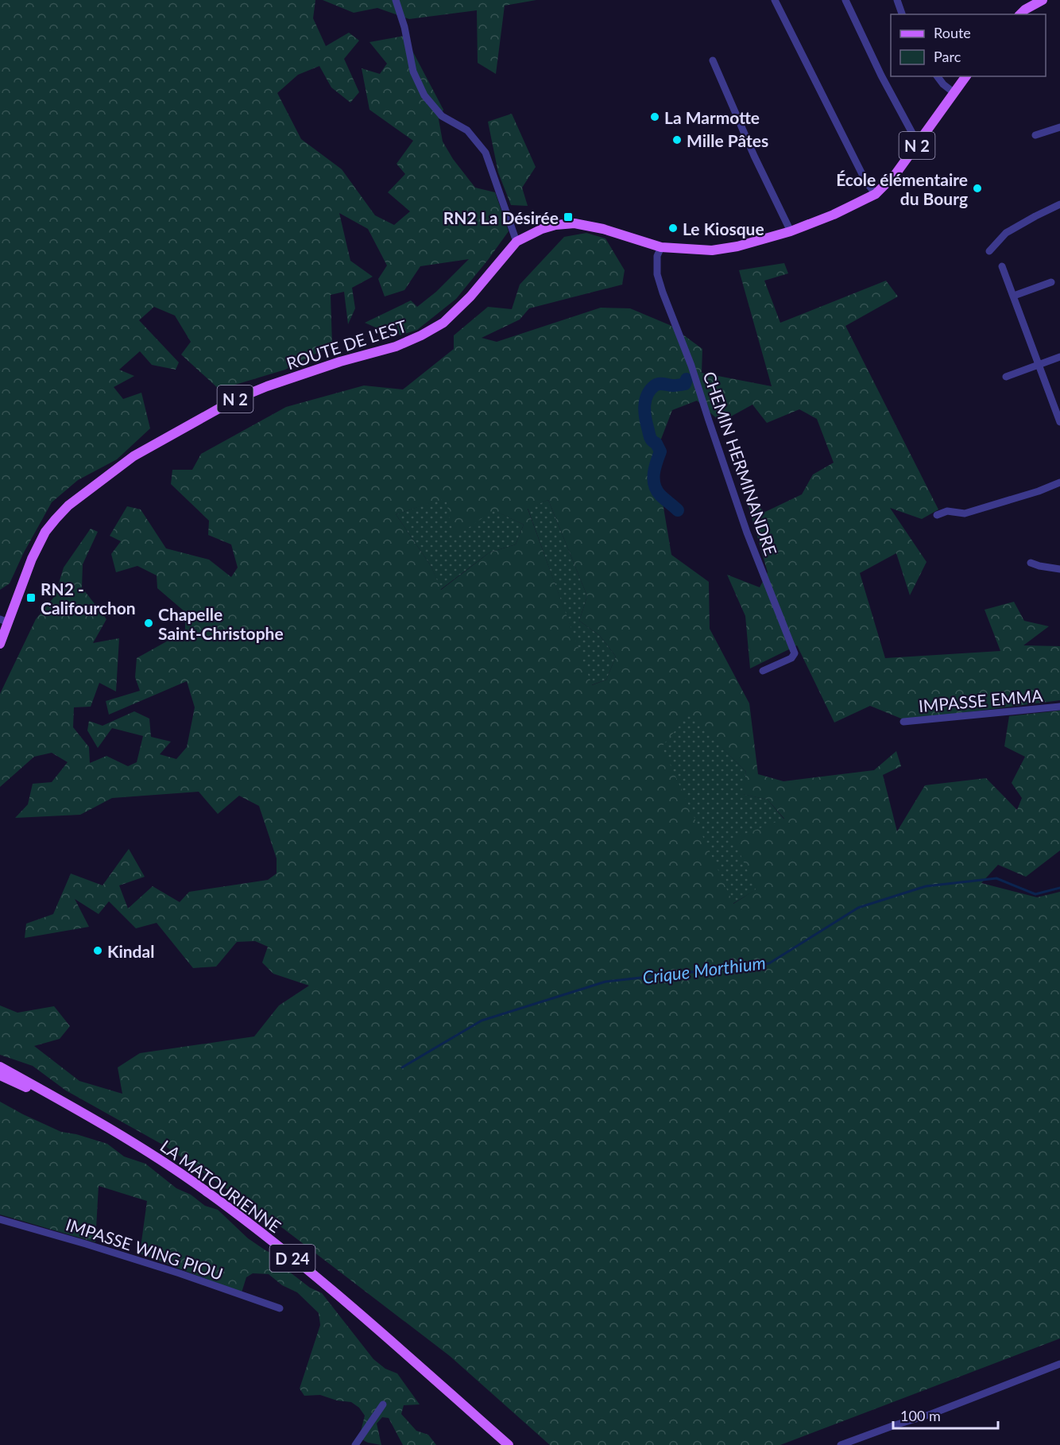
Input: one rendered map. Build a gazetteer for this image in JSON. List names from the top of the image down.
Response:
{
  "streets": {
    "main road": [
      "N 2",
      "ROUTE DE L'EST",
      "LA MATOURIENNE",
      "D 24"
    ],
    "street": ["CHEMIN HERMINANDRE", "IMPASSE EMMA", "IMPASSE WING PIOU"]
  },
  "crossings": [
    ["ROUTE DE L'EST", "CHEMIN HERMINANDRE"]
  ],
  "water": ["Crique Morthium"],
  "places": {
    "other": [
      "La Marmotte",
      "Mille Pâtes",
      "École élémentaire du Bourg",
      "Le Kiosque",
      "Chapelle Saint-Christophe",
      "Kindal"
    ],
    "transit": ["RN2 La Désirée", "RN2 - Califourchon"]
  },
  "legend": ["Route", "Parc"],
  "scale_bar": "100 m"
}
